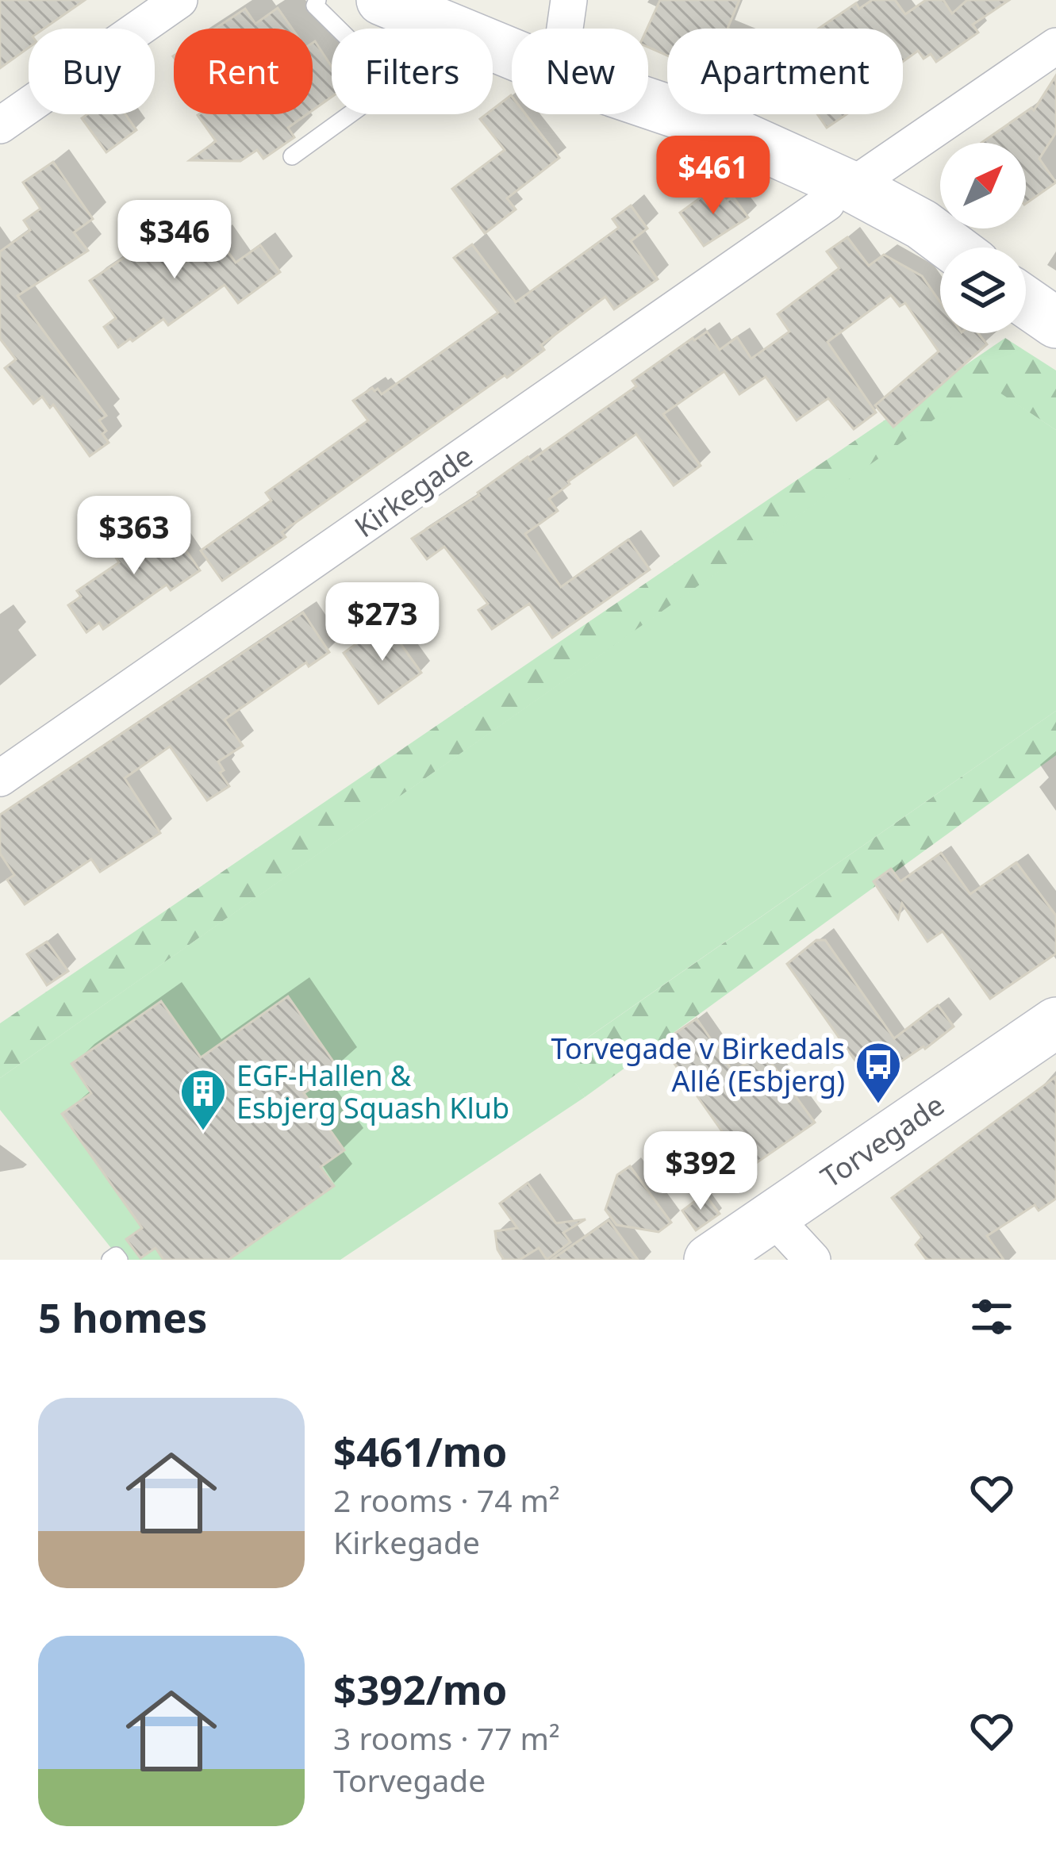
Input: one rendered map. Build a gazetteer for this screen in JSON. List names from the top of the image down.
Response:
{
  "streets": {
    "street": ["Kirkegade", "Torvegade"]
  },
  "places": {
    "bus stop": ["Torvegade v Birkedals Allé (Esbjerg)"],
    "building": ["EGF-Hallen & Esbjerg Squash Klub"]
  },
  "north": "top right",
  "page": {
    "chip": [
      "Buy",
      "Rent",
      "Filters",
      "New",
      "Apartment"
    ],
    "price": [
      "$461",
      "$346",
      "$363",
      "$273",
      "$392"
    ],
    "heading": "5 homes",
    "list": [
      {
        "name": "$461/mo",
        "note": "2 rooms · 74 m² · Kirkegade"
      },
      {
        "name": "$392/mo",
        "note": "3 rooms · 77 m² · Torvegade"
      }
    ]
  }
}
